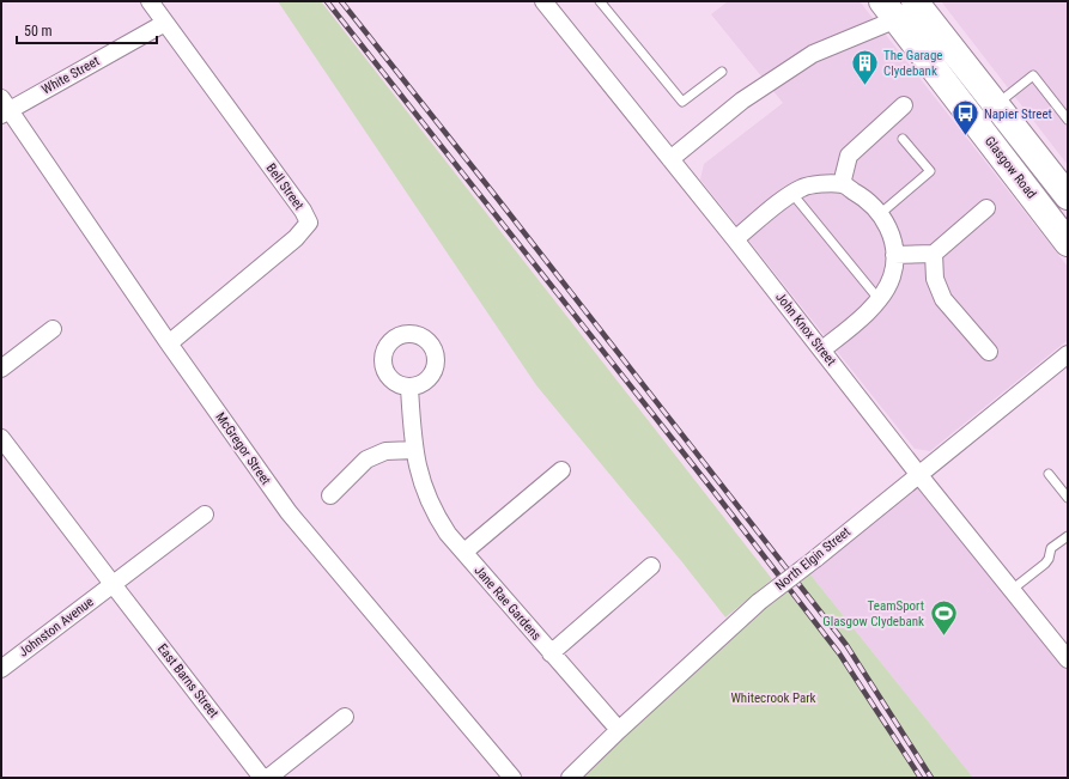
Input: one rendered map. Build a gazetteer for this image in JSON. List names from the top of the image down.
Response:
{
  "streets": {
    "main road": ["Glasgow Road"],
    "street": [
      "White Street",
      "Bell Street",
      "John Knox Street",
      "McGregor Street",
      "North Elgin Street",
      "Jane Rae Gardens",
      "Johnston Avenue",
      "East Barns Street"
    ]
  },
  "crossings": [
    ["White Street", "Bell Street"],
    ["White Street", "McGregor Street"],
    ["Bell Street", "McGregor Street"],
    ["John Knox Street", "North Elgin Street"],
    ["North Elgin Street", "Jane Rae Gardens"],
    ["Johnston Avenue", "East Barns Street"]
  ],
  "parks": ["Whitecrook Park"],
  "places": {
    "building": ["The Garage Clydebank"],
    "bus stop": ["Napier Street"],
    "sports": ["TeamSport Glasgow Clydebank"]
  },
  "scale_bar": "50 m"
}
